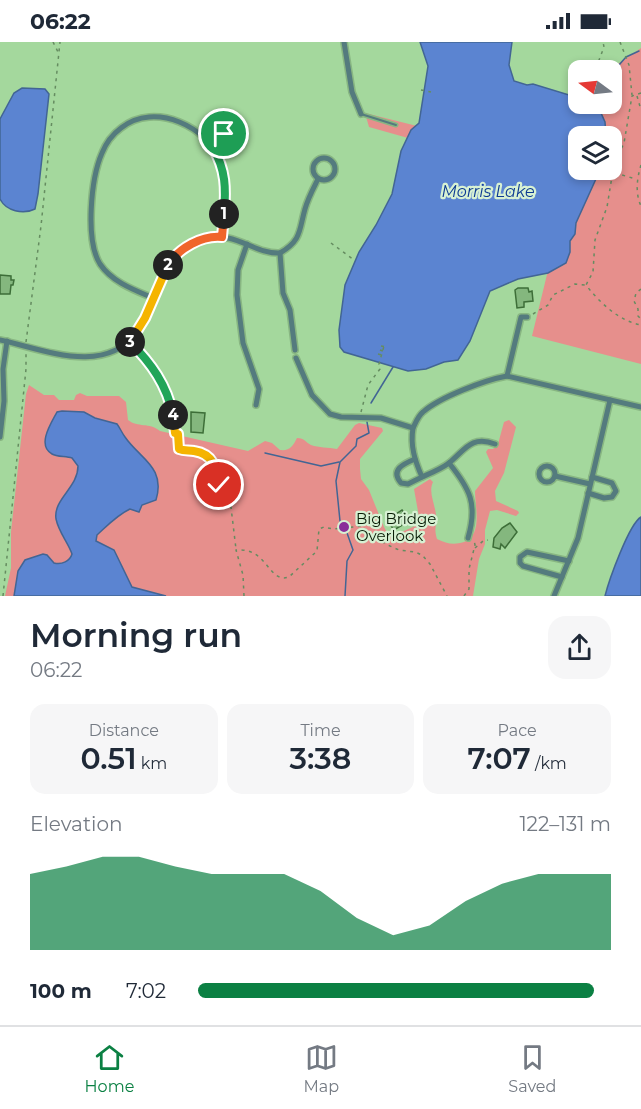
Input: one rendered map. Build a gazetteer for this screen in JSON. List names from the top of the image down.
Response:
{
  "water": ["Morris Lake"],
  "places": ["Big Bridge Overlook"],
  "north": "left",
  "page": {
    "status": "06:22",
    "pins": [
      "1",
      "2",
      "3",
      "4"
    ],
    "heading": ["Morning run", "06:22"],
    "stats": [
      ["Distance", "0.51 km"],
      ["Time", "3:38"],
      ["Pace", "7:07 /km"]
    ],
    "chart": ["Elevation", "122–131 m"],
    "list": [
      {
        "name": "100 m",
        "note": "7:02"
      }
    ],
    "tabs": ["Home", "Map", "Saved"]
  }
}
